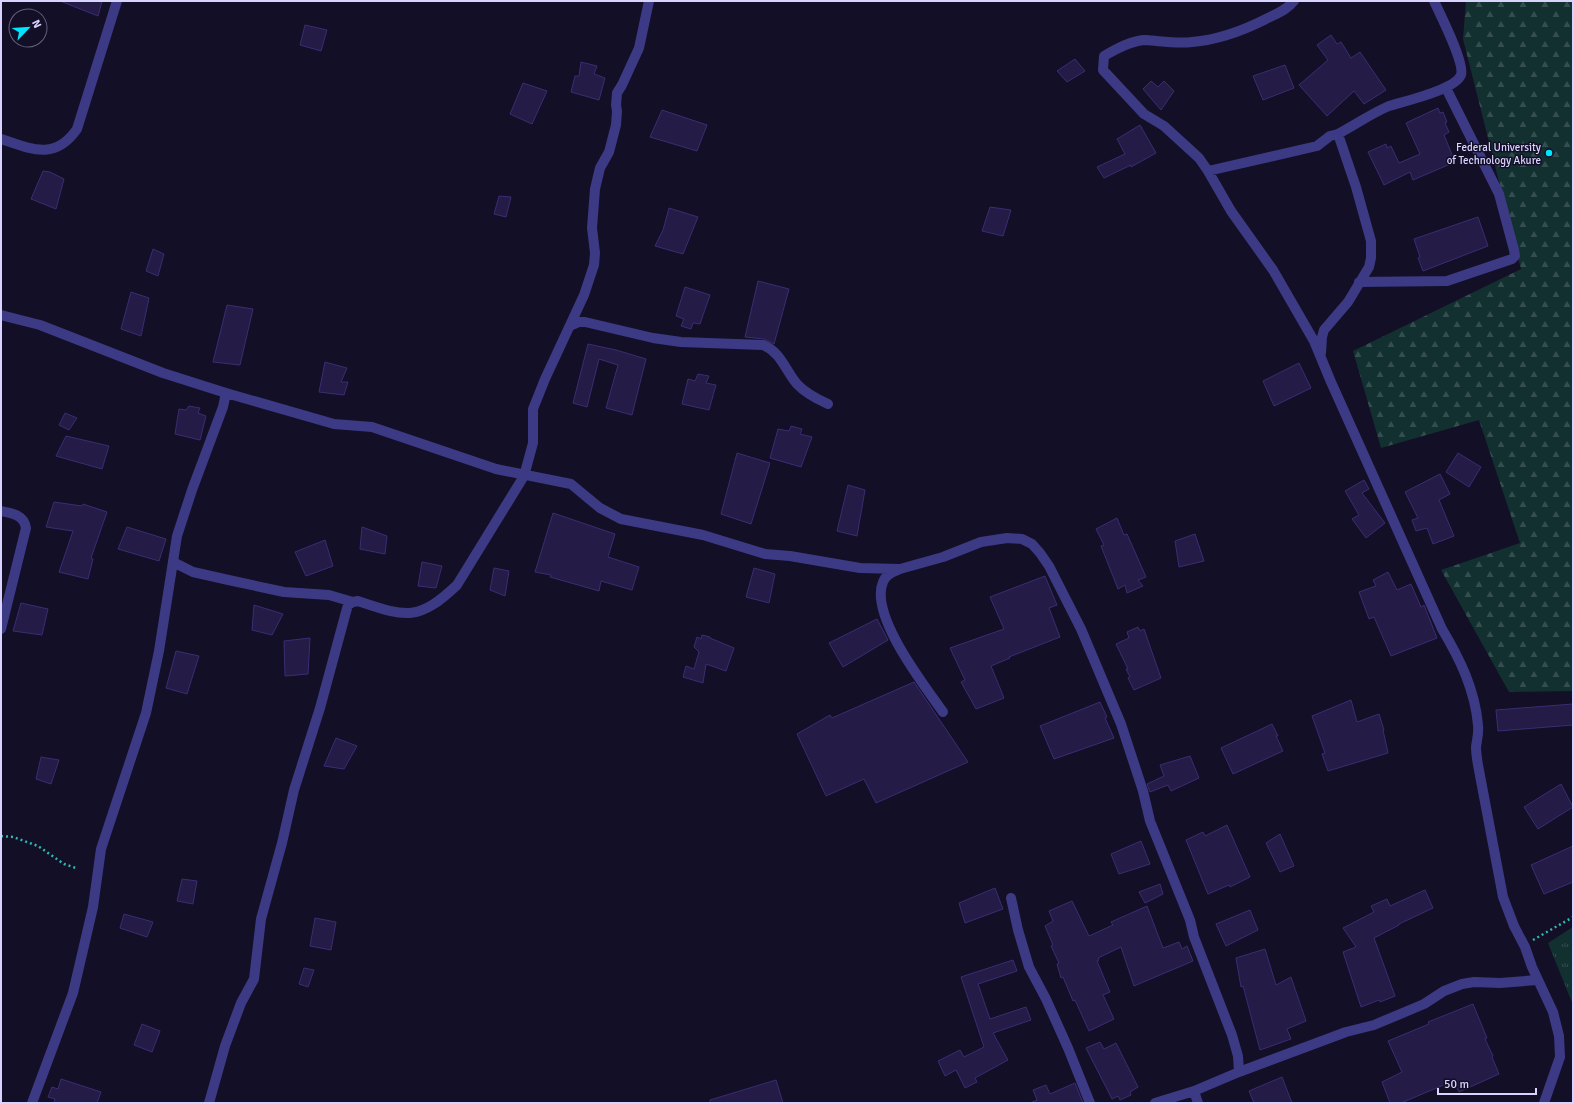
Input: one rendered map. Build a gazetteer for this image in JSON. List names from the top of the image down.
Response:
{
  "places": ["Federal University of Technology Akure"],
  "scale_bar": "50 m",
  "north": "top right"
}
